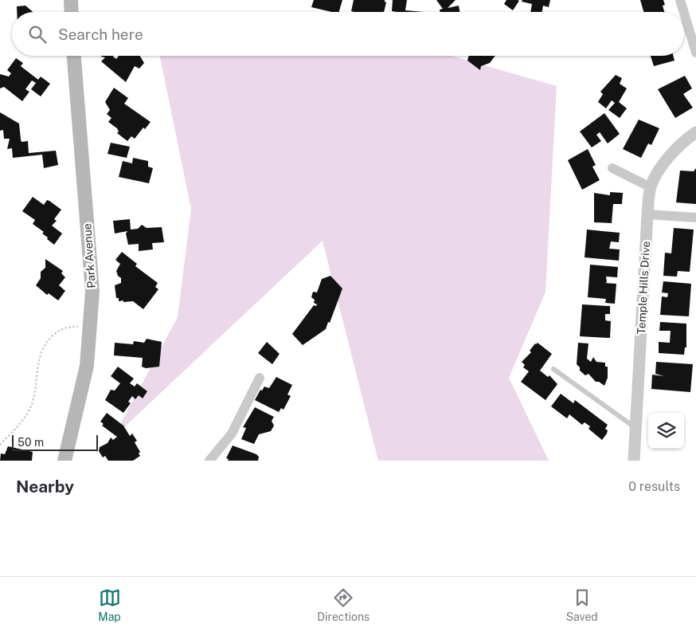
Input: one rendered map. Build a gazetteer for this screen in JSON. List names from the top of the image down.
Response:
{
  "streets": {
    "main road": ["Park Avenue"],
    "street": ["Temple Hills Drive"]
  },
  "scale_bar": "50 m",
  "page": {
    "search": "Search here",
    "scale": "50 m",
    "heading": ["Nearby", "0 results"],
    "nav": ["Map", "Directions", "Saved"]
  }
}
